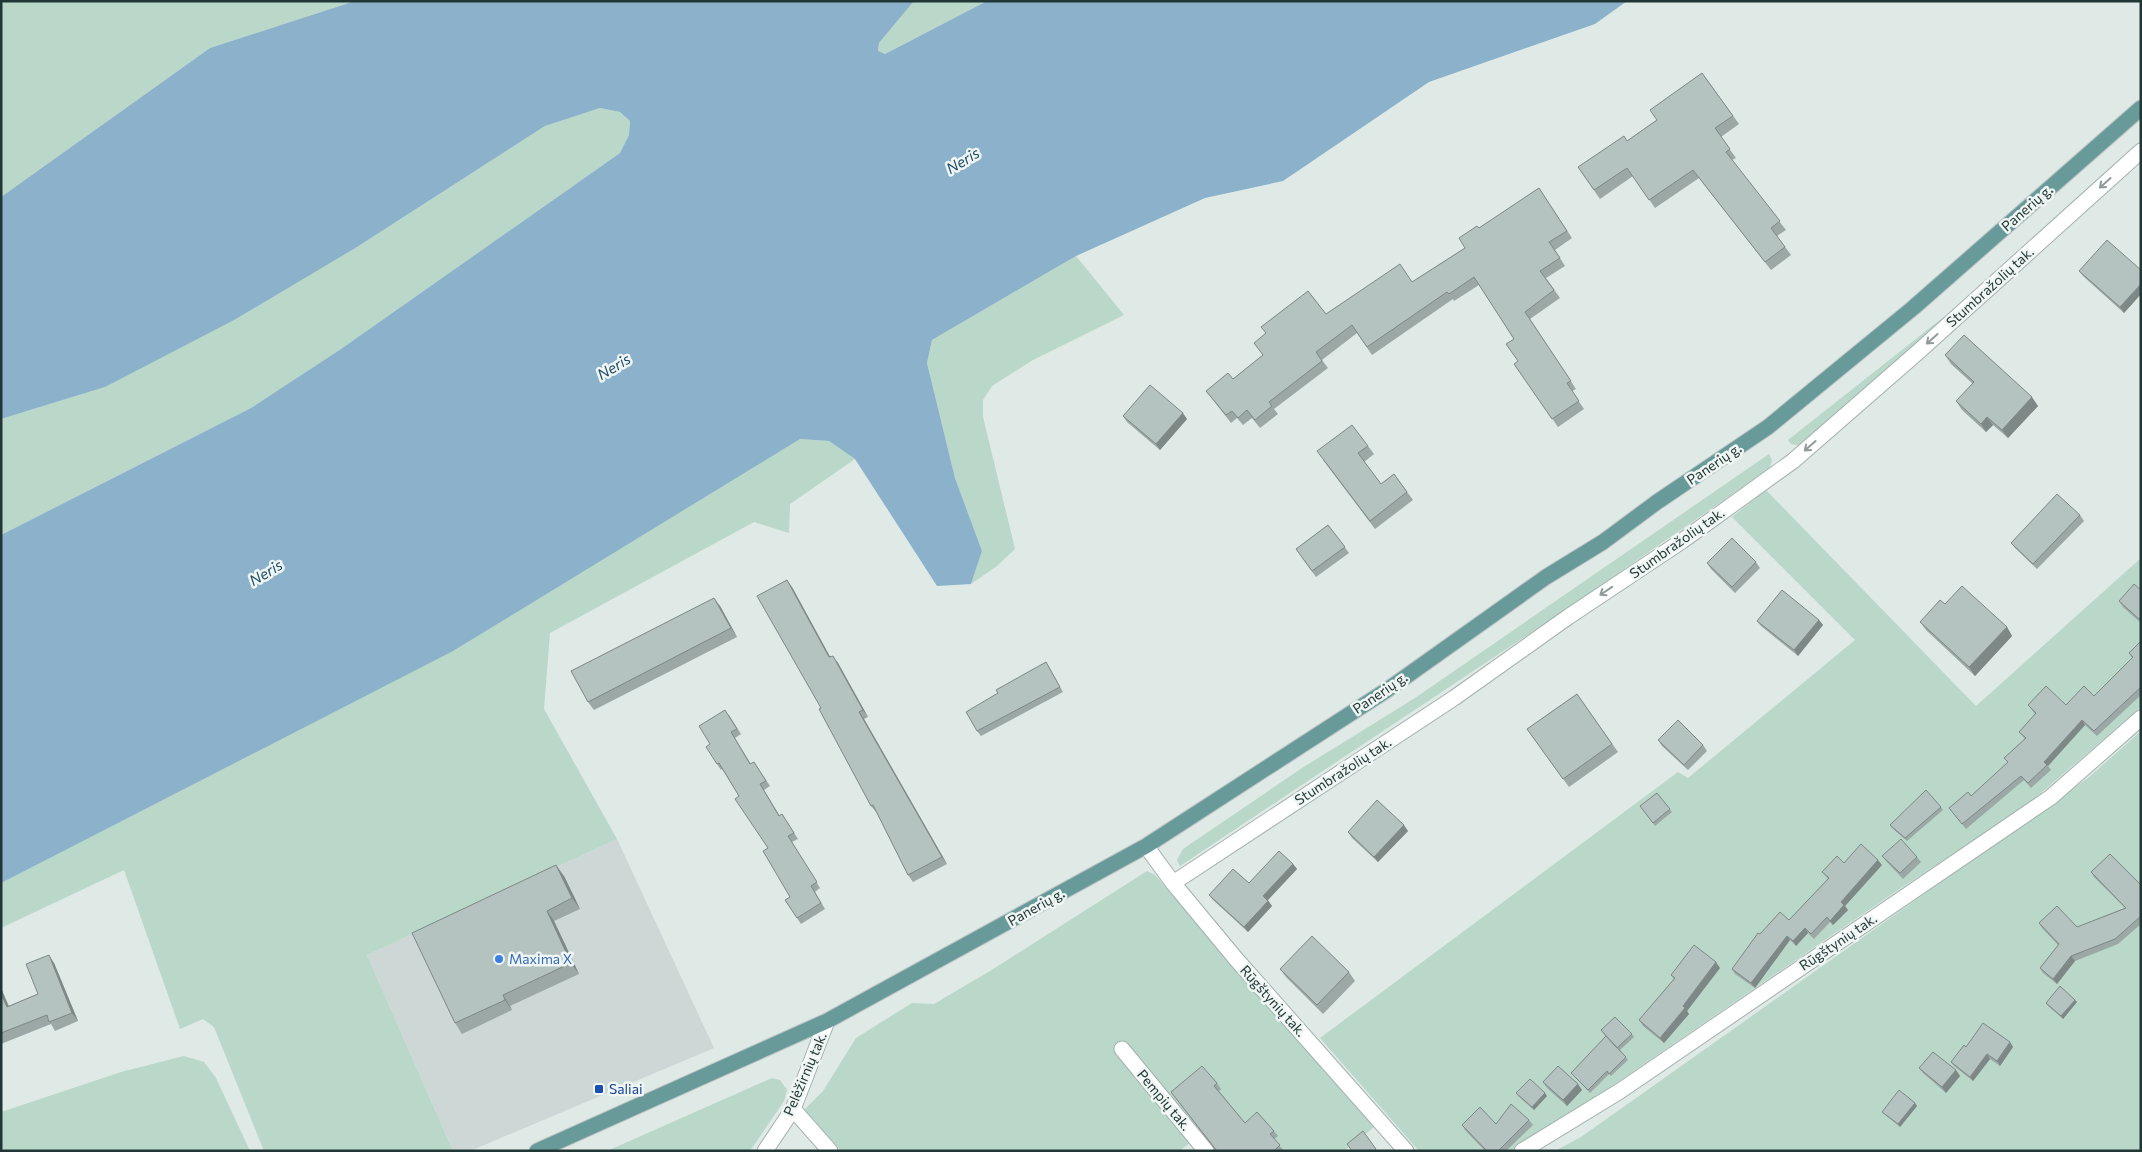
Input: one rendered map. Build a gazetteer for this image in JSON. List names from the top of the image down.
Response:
{
  "streets": {
    "main road": ["Panerių g."],
    "street": [
      "Stumbražolių tak.",
      "Rūgštynių tak.",
      "Pelėžirnių tak.",
      "Pempių tak."
    ]
  },
  "crossings": [
    ["Panerių g.", "Rūgštynių tak."],
    ["Panerių g.", "Pelėžirnių tak."],
    ["Stumbražolių tak.", "Rūgštynių tak."]
  ],
  "one_way": ["Stumbražolių tak."],
  "water": ["Neris"],
  "places": {
    "other": ["Maxima X"],
    "transit": ["Saliai"]
  }
}
